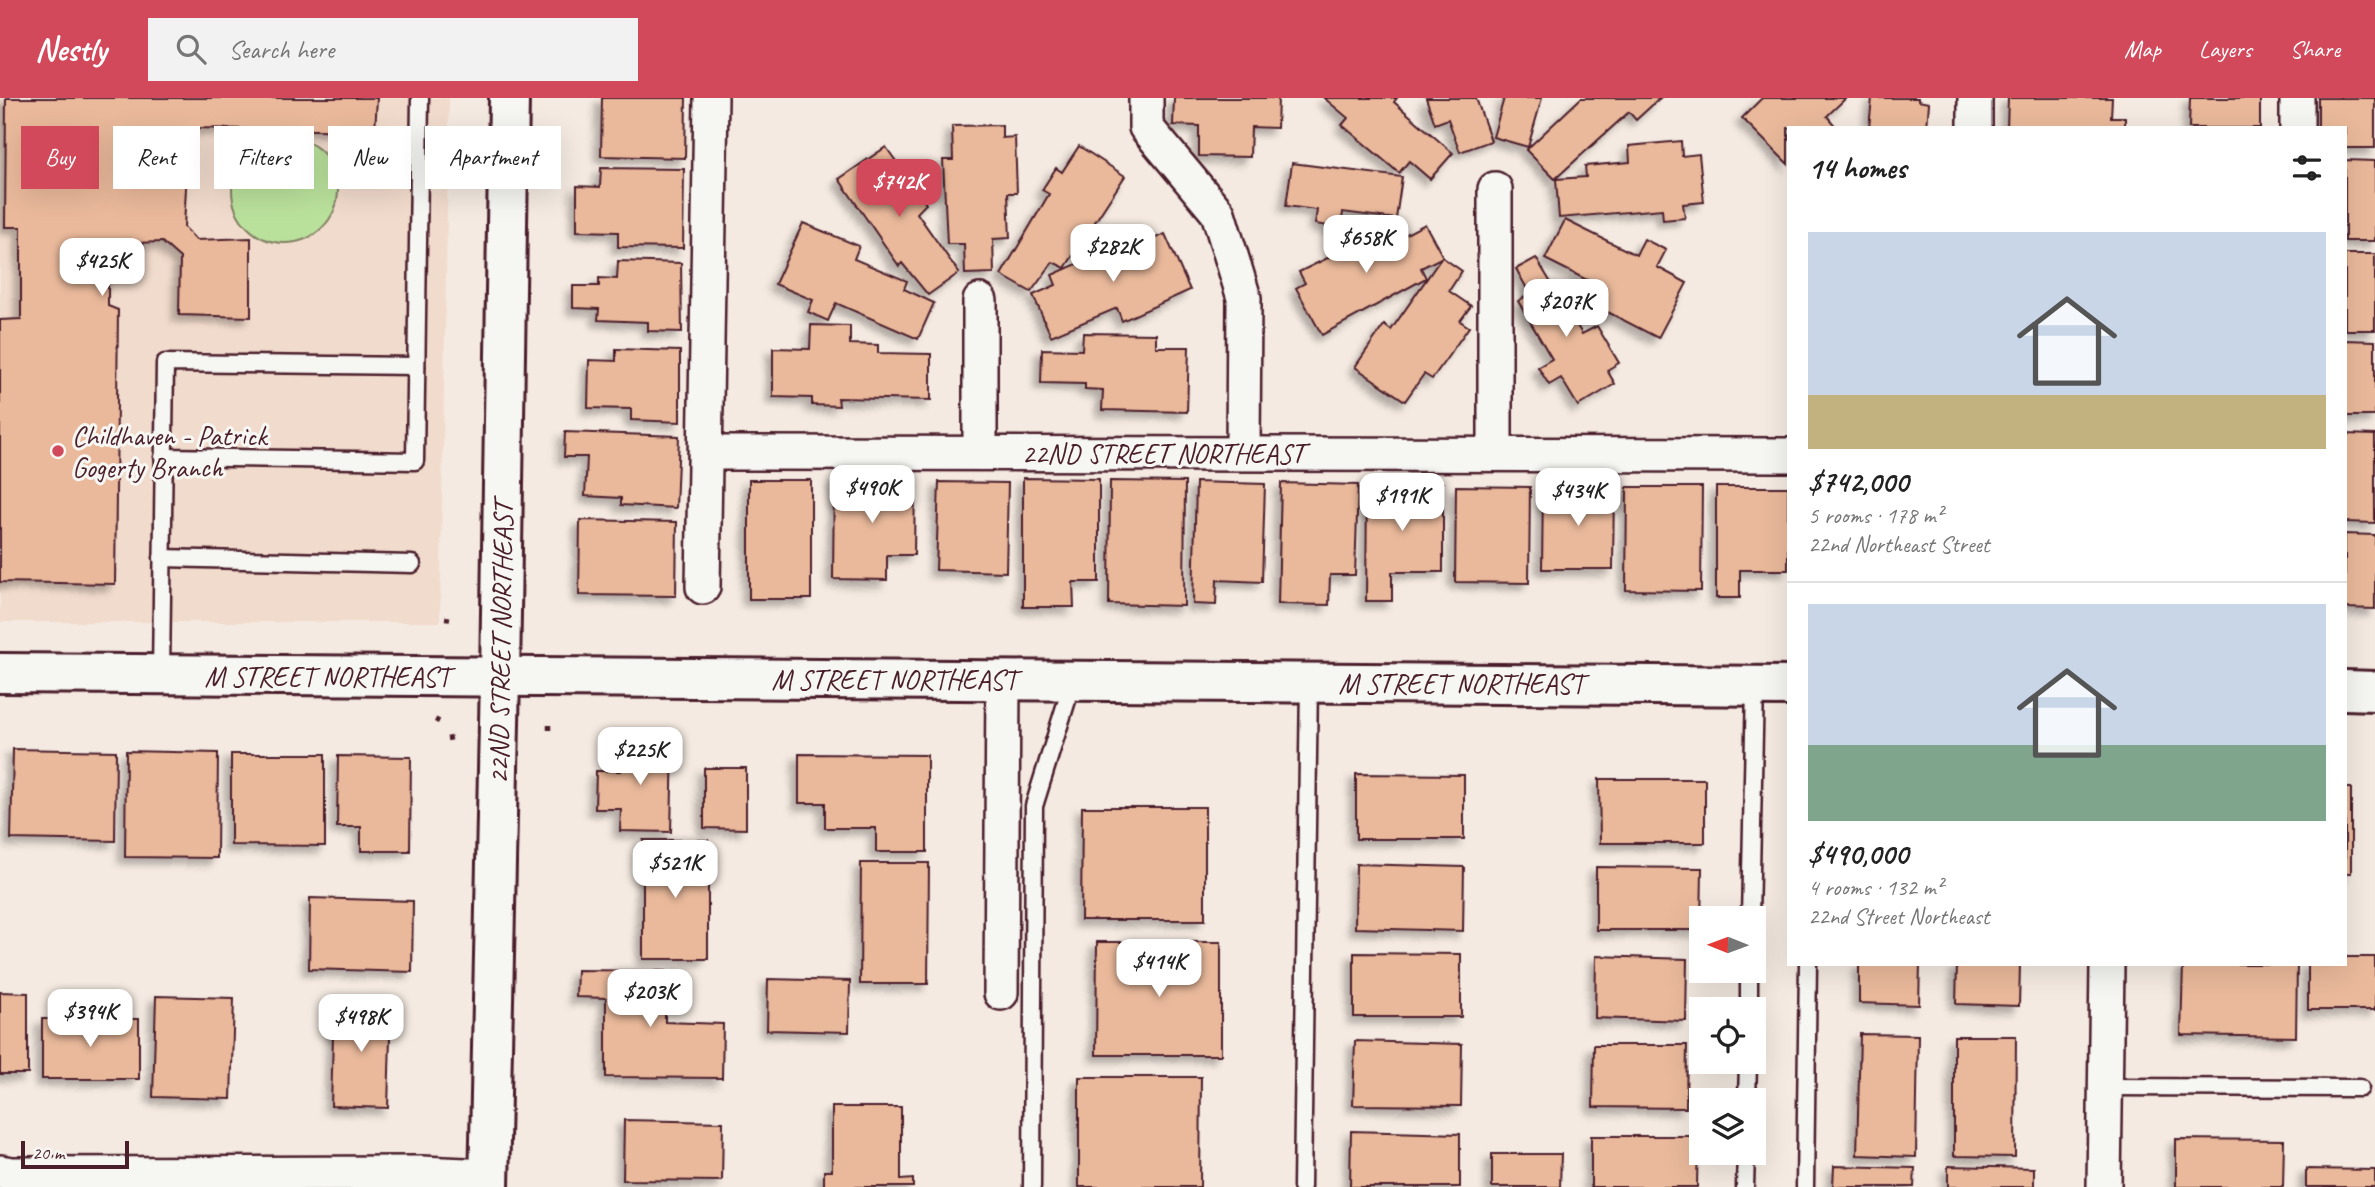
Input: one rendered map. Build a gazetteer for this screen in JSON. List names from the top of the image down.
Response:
{
  "streets": {
    "street": ["22ND STREET NORTHEAST", "M STREET NORTHEAST"]
  },
  "crossings": [
    ["22ND STREET NORTHEAST", "M STREET NORTHEAST"]
  ],
  "places": ["Childhaven - Patrick Gogerty Branch"],
  "scale_bar": "20 m",
  "north": "left",
  "page": {
    "header": "Nestly",
    "search": "Search here",
    "nav": ["Map", "Layers", "Share"],
    "chip": [
      "Buy",
      "Rent",
      "Filters",
      "New",
      "Apartment"
    ],
    "heading": "14 homes",
    "price": [
      "$742K",
      "$658K",
      "$282K",
      "$425K",
      "$207K",
      "$490K",
      "$434K",
      "$191K",
      "$225K",
      "$521K",
      "$414K",
      "$203K",
      "$394K",
      "$498K"
    ],
    "list": [
      {
        "name": "$742,000",
        "note": "5 rooms · 178 m² · 22nd Northeast Street"
      },
      {
        "name": "$490,000",
        "note": "4 rooms · 132 m² · 22nd Street Northeast"
      }
    ],
    "scale": "20 m"
  }
}
